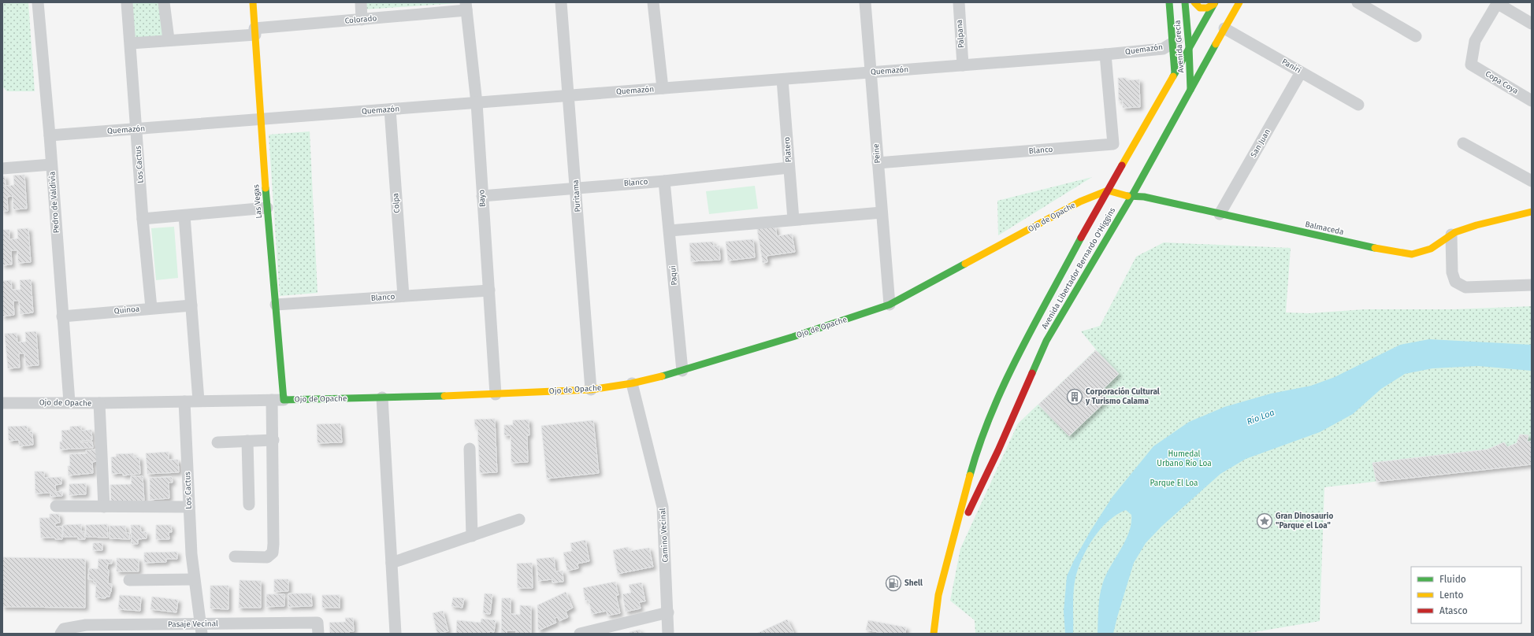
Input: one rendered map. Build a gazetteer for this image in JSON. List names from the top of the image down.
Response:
{
  "streets": {
    "main road": [
      "Avenida Grecia",
      "Las Vegas",
      "Ojo de Opache",
      "Balmaceda",
      "Avenida Libertador Bernardo O'Higgins"
    ],
    "street": [
      "Colorado",
      "Palpana",
      "Quemazón",
      "Paniri",
      "Copa Coya",
      "San Juan",
      "Platero",
      "Blanco",
      "Peine",
      "Los Cactus",
      "Puritama",
      "Bayo",
      "Pedro de Valdivia",
      "Colpa",
      "Paqui",
      "Quinoa",
      "Camino Vecinal",
      "Pasaje Vecinal"
    ]
  },
  "crossings": [
    ["Colorado", "Los Cactus"],
    ["Colorado", "Bayo"],
    ["Colorado", "Las Vegas"],
    ["Palpana", "Quemazón"],
    ["Avenida Grecia", "Quemazón"],
    ["Avenida Grecia", "Avenida Libertador Bernardo O'Higgins"],
    ["Quemazón", "Platero"],
    ["Quemazón", "Blanco"],
    ["Quemazón", "Peine"],
    ["Quemazón", "Los Cactus"],
    ["Quemazón", "Puritama"],
    ["Quemazón", "Bayo"],
    ["Quemazón", "Las Vegas"],
    ["Quemazón", "Pedro de Valdivia"],
    ["Quemazón", "Colpa"],
    ["Quemazón", "Avenida Libertador Bernardo O'Higgins"],
    ["Paniri", "San Juan"],
    ["Paniri", "Avenida Libertador Bernardo O'Higgins"],
    ["San Juan", "Balmaceda"],
    ["Platero", "Blanco"],
    ["Blanco", "Peine"],
    ["Blanco", "Puritama"],
    ["Blanco", "Bayo"],
    ["Blanco", "Las Vegas"],
    ["Blanco", "Colpa"],
    ["Blanco", "Paqui"],
    ["Peine", "Ojo de Opache"],
    ["Los Cactus", "Ojo de Opache"],
    ["Los Cactus", "Quinoa"],
    ["Los Cactus", "Pasaje Vecinal"],
    ["Puritama", "Ojo de Opache"],
    ["Bayo", "Ojo de Opache"],
    ["Las Vegas", "Ojo de Opache"],
    ["Pedro de Valdivia", "Ojo de Opache"],
    ["Pedro de Valdivia", "Quinoa"],
    ["Ojo de Opache", "Balmaceda"],
    ["Ojo de Opache", "Avenida Libertador Bernardo O'Higgins"],
    ["Ojo de Opache", "Paqui"],
    ["Ojo de Opache", "Camino Vecinal"],
    ["Balmaceda", "Avenida Libertador Bernardo O'Higgins"]
  ],
  "water": ["Río Loa"],
  "parks": ["Humedal Urbano Río Loa", "Parque El Loa"],
  "places": {
    "building": ["Corporación Cultural y Turismo Calama"],
    "place": ["Gran Dinosaurio \"Parque el Loa\""],
    "fuel station": ["Shell"]
  },
  "legend": ["Fluido", "Lento", "Atasco"]
}
